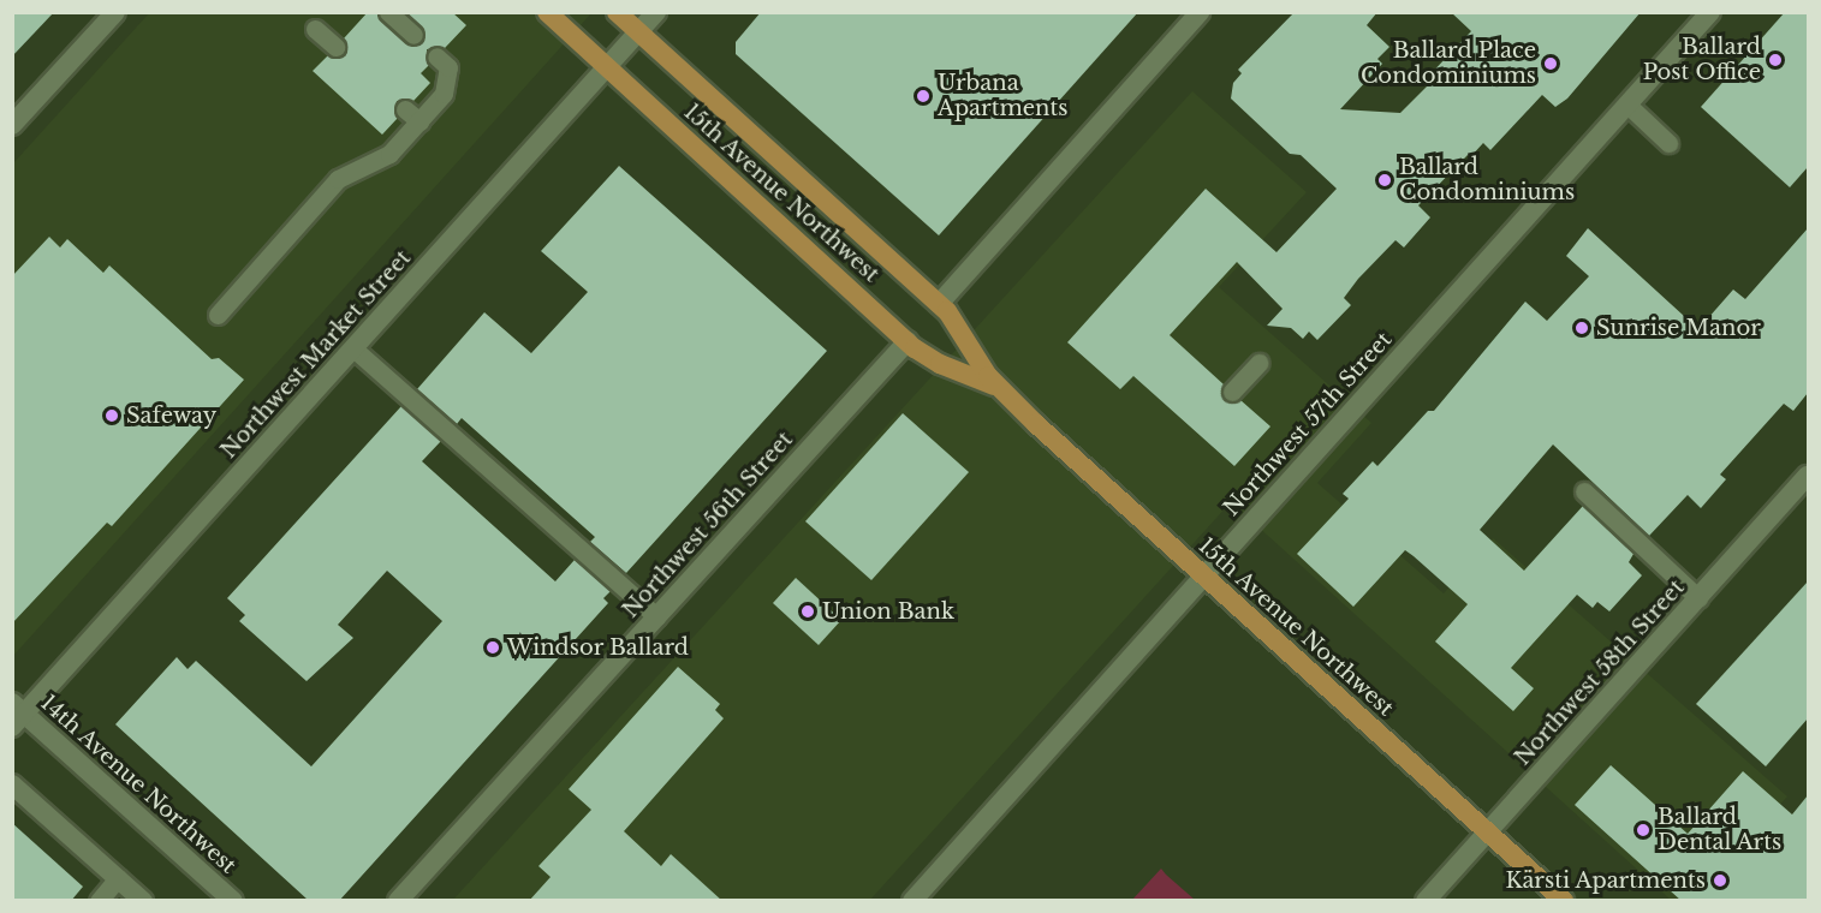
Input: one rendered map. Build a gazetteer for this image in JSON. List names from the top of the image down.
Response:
{
  "streets": {
    "main road": ["15th Avenue Northwest"],
    "street": [
      "Northwest Market Street",
      "Northwest 57th Street",
      "Northwest 56th Street",
      "Northwest 58th Street",
      "14th Avenue Northwest"
    ]
  },
  "crossings": [
    ["15th Avenue Northwest", "Northwest Market Street"],
    ["15th Avenue Northwest", "Northwest 57th Street"],
    ["15th Avenue Northwest", "Northwest 56th Street"],
    ["15th Avenue Northwest", "Northwest 58th Street"],
    ["Northwest Market Street", "14th Avenue Northwest"]
  ],
  "places": [
    "Ballard Post Office",
    "Ballard Place Condominiums",
    "Urbana Apartments",
    "Ballard Condominiums",
    "Sunrise Manor",
    "Safeway",
    "Union Bank",
    "Windsor Ballard",
    "Ballard Dental Arts",
    "Kärsti Apartments"
  ]
}
